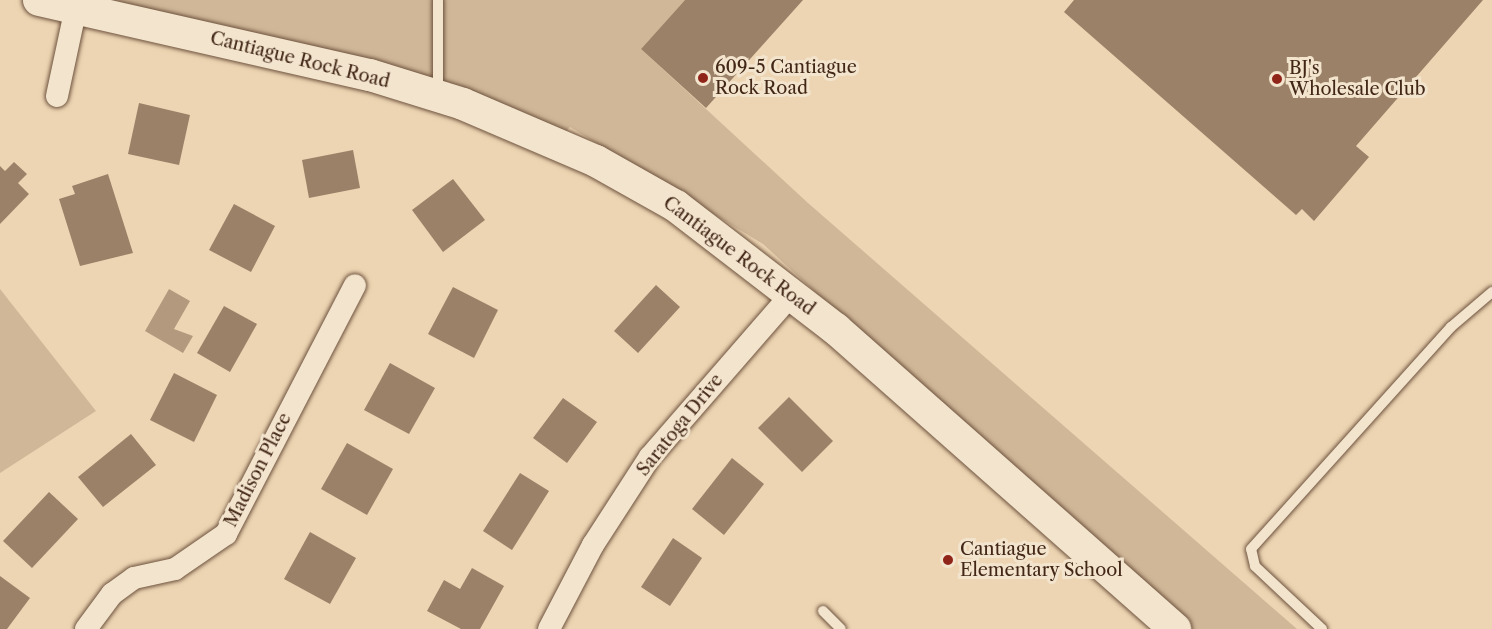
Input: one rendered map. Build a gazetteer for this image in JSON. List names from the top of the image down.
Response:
{
  "streets": {
    "main road": ["Cantiague Rock Road"],
    "street": ["Saratoga Drive", "Madison Place"]
  },
  "crossings": [
    ["Cantiague Rock Road", "Saratoga Drive"]
  ],
  "places": ["609-5 Cantiague Rock Road", "BJ's Wholesale Club", "Cantiague Elementary School"]
}
